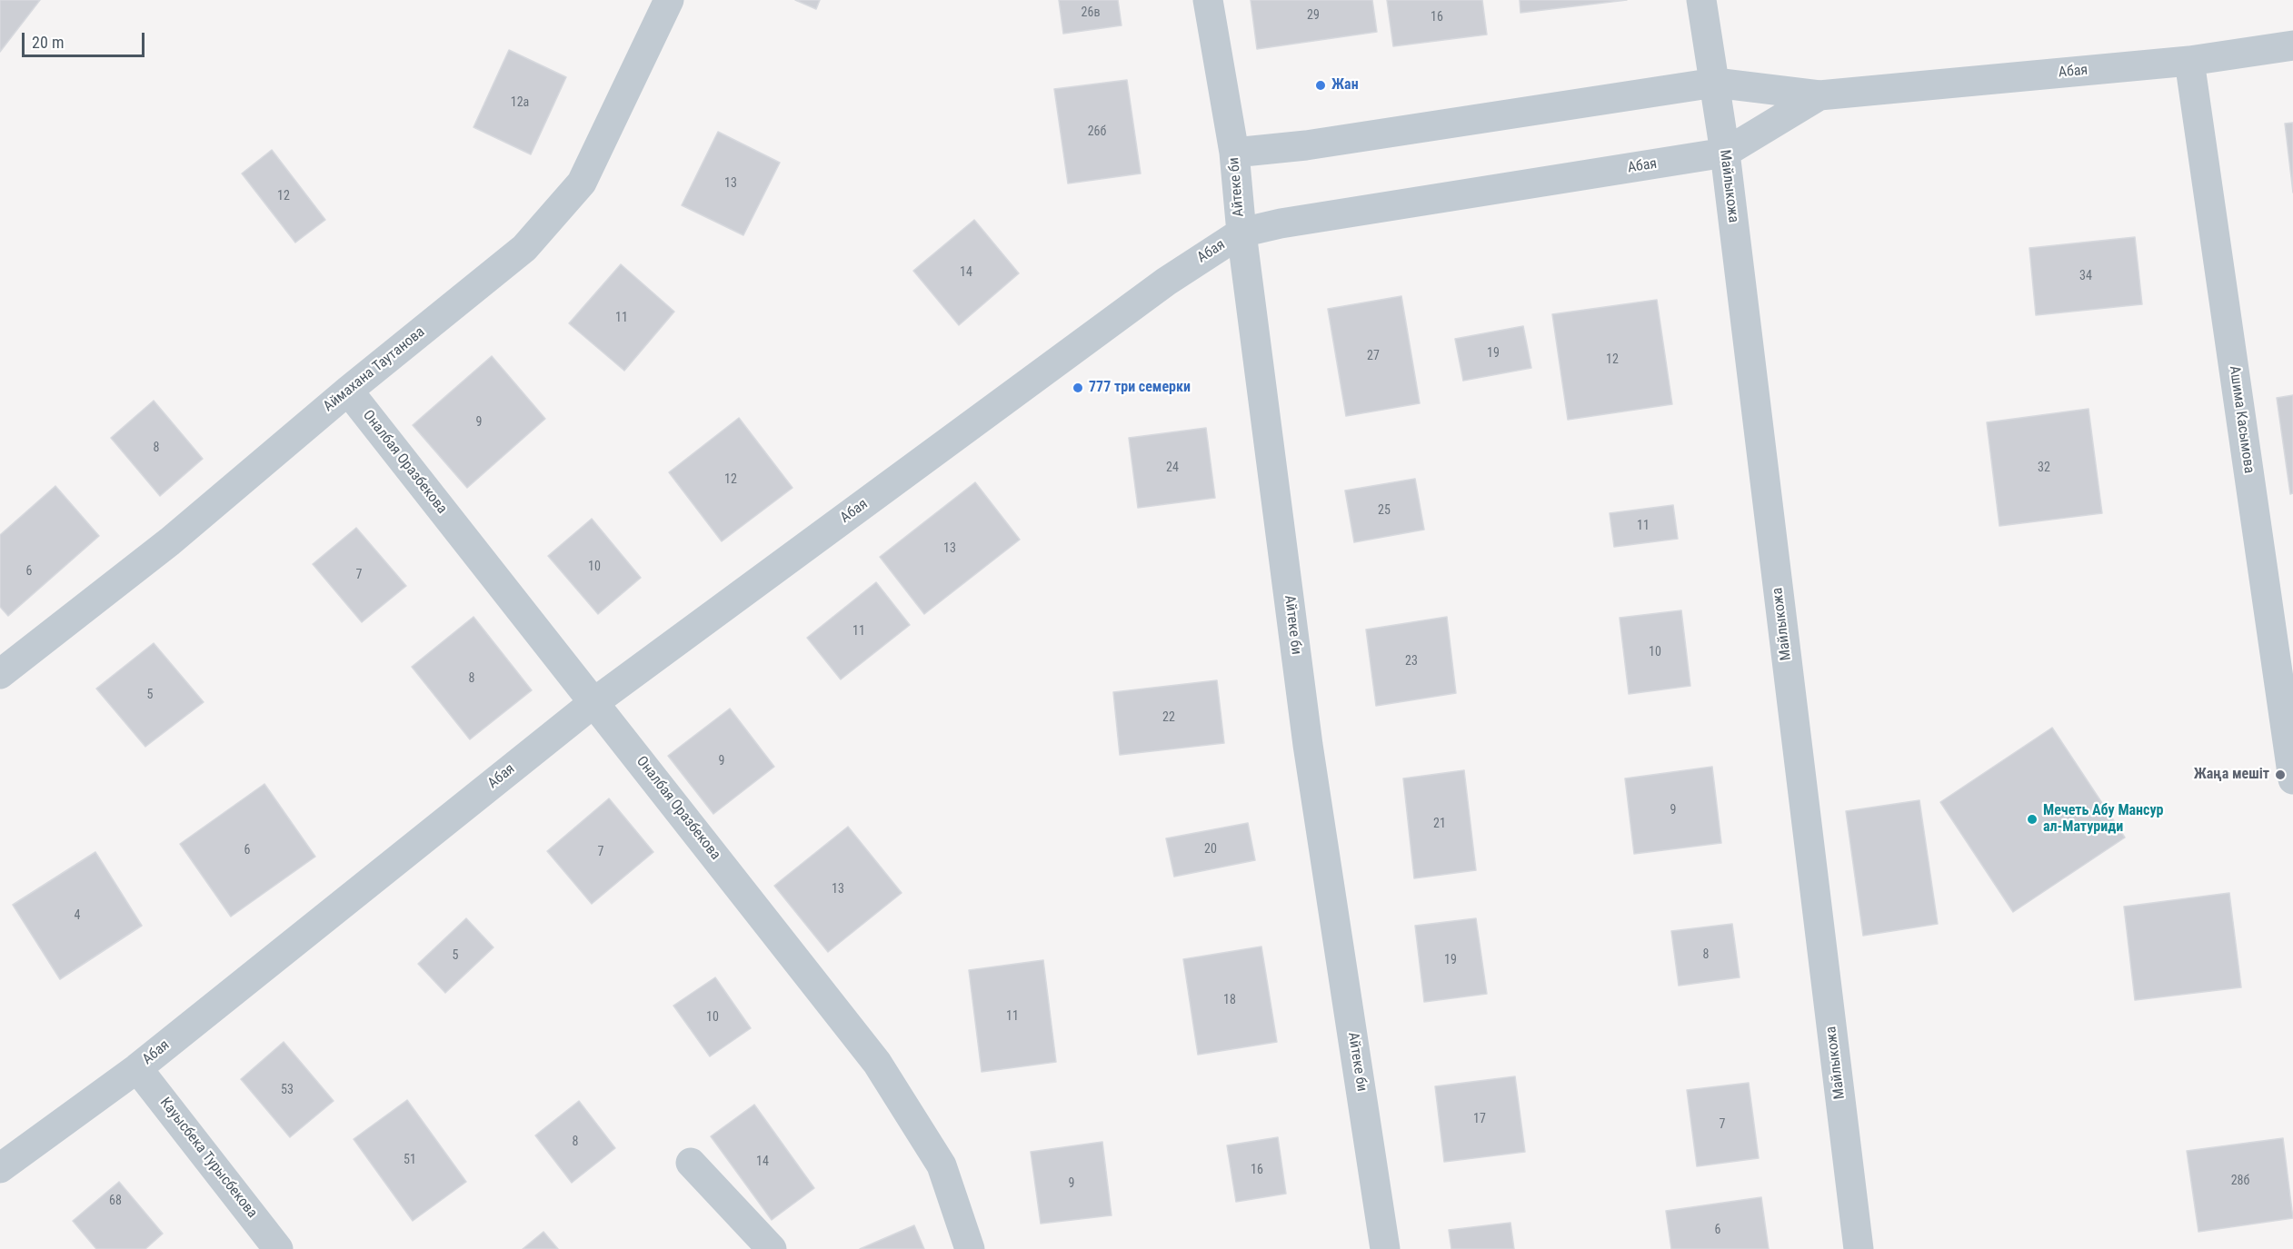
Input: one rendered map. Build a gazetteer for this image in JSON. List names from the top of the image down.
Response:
{
  "streets": {
    "street": [
      "Абая",
      "Майлыкожа",
      "Айтеке би",
      "Аймахана Таутанова",
      "Ашима Касымова",
      "Оналбая Оразбекова",
      "Кауысбека Турысбекова"
    ]
  },
  "crossings": [
    ["Абая", "Майлыкожа"],
    ["Абая", "Айтеке би"],
    ["Абая", "Ашима Касымова"],
    ["Абая", "Оналбая Оразбекова"],
    ["Абая", "Кауысбека Турысбекова"],
    ["Аймахана Таутанова", "Оналбая Оразбекова"]
  ],
  "places": [
    "Жан",
    "777 три семерки",
    "Жаңа мешіт",
    "Мечеть Абу Мансур ал-Матуриди"
  ],
  "house_numbers": [
    "26в",
    "29",
    "16",
    "12а",
    "26б",
    "13",
    "12",
    "14",
    "34",
    "11",
    "19",
    "27",
    "12",
    "9",
    "8",
    "24",
    "32",
    "12",
    "25",
    "11",
    "13",
    "10",
    "6",
    "7",
    "11",
    "10",
    "23",
    "8",
    "5",
    "22",
    "9",
    "9",
    "21",
    "20",
    "6",
    "7",
    "13",
    "4",
    "8",
    "5",
    "19",
    "18",
    "11",
    "10",
    "53",
    "17",
    "7",
    "8",
    "51",
    "14",
    "16",
    "28б",
    "9",
    "68",
    "6"
  ],
  "scale_bar": "20 m"
}
